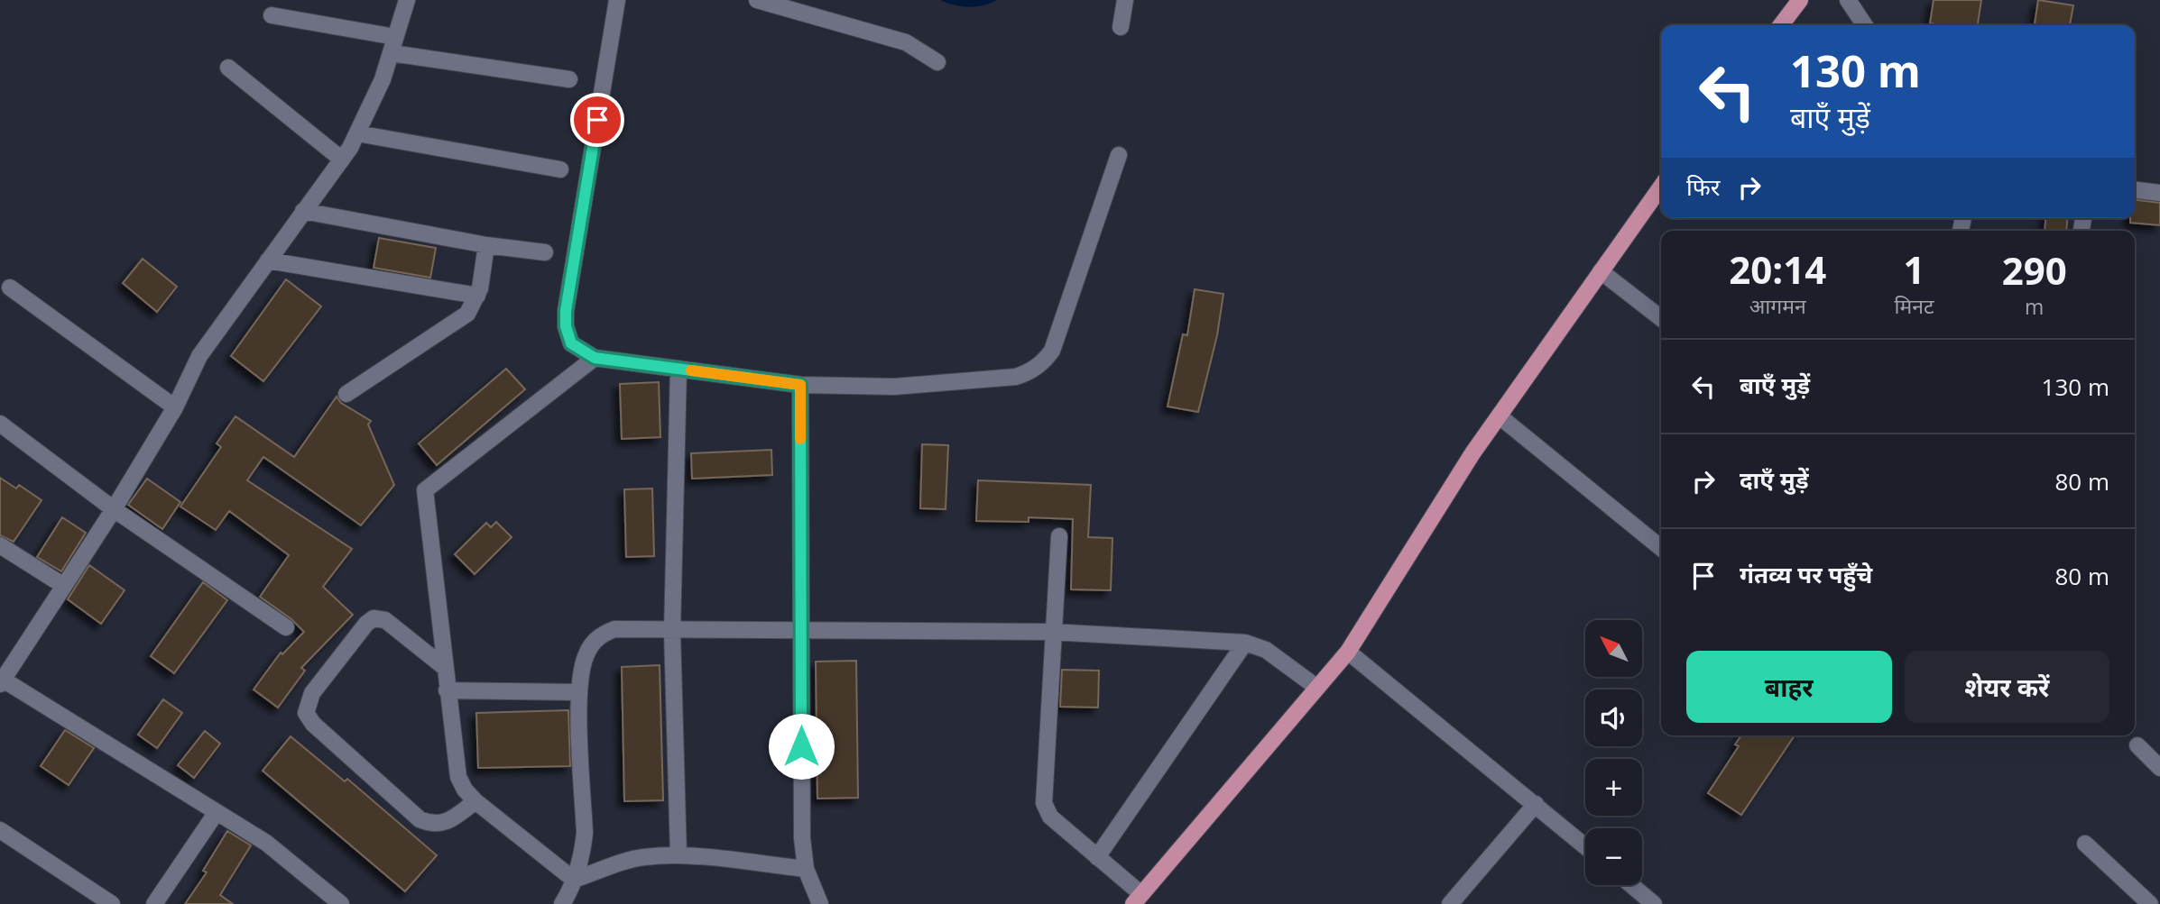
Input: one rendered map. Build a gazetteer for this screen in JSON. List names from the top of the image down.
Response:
{
  "north": "top left",
  "page": {
    "turn": ["130 m", "बाएँ मुड़ें"],
    "then": "फिर",
    "eta": [
      "20:14",
      "आगमन",
      "1",
      "मिनट",
      "290",
      "m"
    ],
    "list": [
      {
        "name": "बाएँ मुड़ें",
        "value": "130 m"
      },
      {
        "name": "दाएँ मुड़ें",
        "value": "80 m"
      },
      {
        "name": "गंतव्य पर पहुँचे",
        "value": "80 m"
      }
    ],
    "map_buttons": ["+", "−"],
    "buttons": ["बाहर", "शेयर करें"]
  }
}
